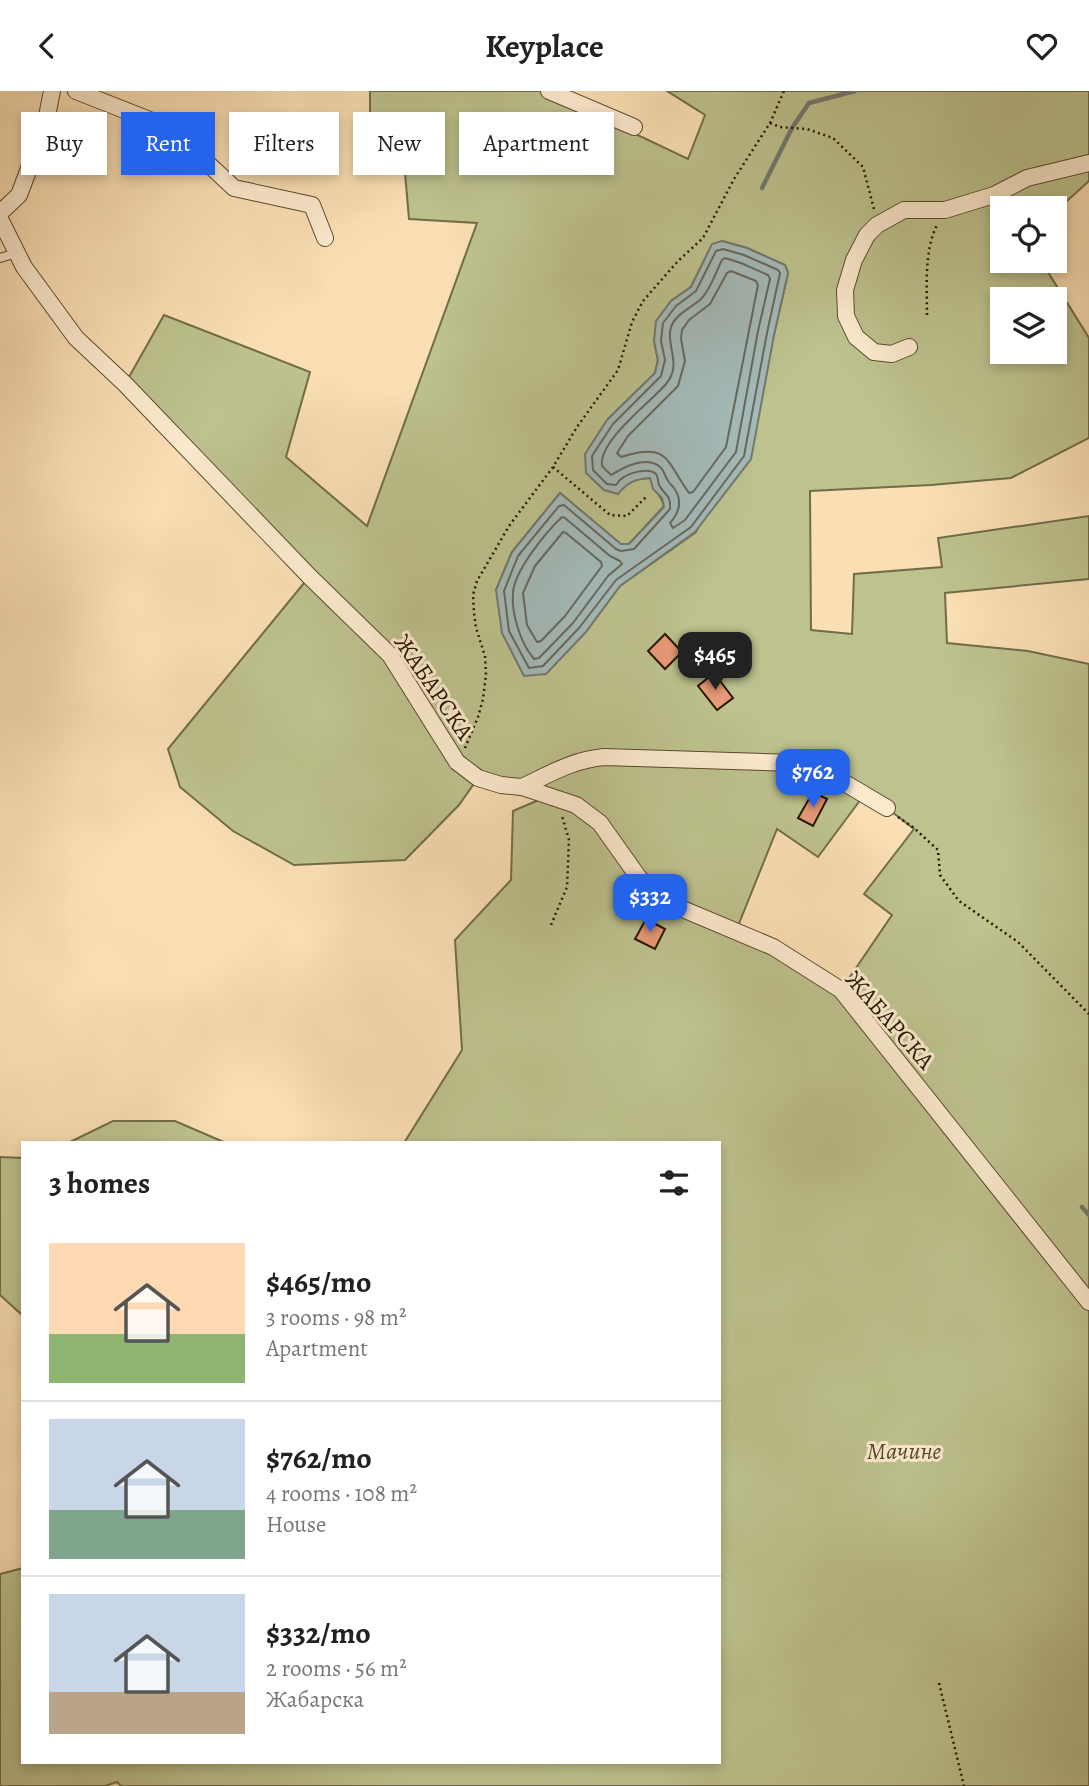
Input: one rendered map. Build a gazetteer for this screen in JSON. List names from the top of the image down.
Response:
{
  "streets": {
    "street": ["ЖАБАРСКА"]
  },
  "parks": ["Мачине"],
  "page": {
    "header": "Keyplace",
    "chip": [
      "Buy",
      "Rent",
      "Filters",
      "New",
      "Apartment"
    ],
    "price": ["$465", "$762", "$332"],
    "heading": "3 homes",
    "list": [
      {
        "name": "$465/mo",
        "note": "3 rooms · 98 m² · Apartment"
      },
      {
        "name": "$762/mo",
        "note": "4 rooms · 108 m² · House"
      },
      {
        "name": "$332/mo",
        "note": "2 rooms · 56 m² · Жабарска"
      }
    ]
  }
}
